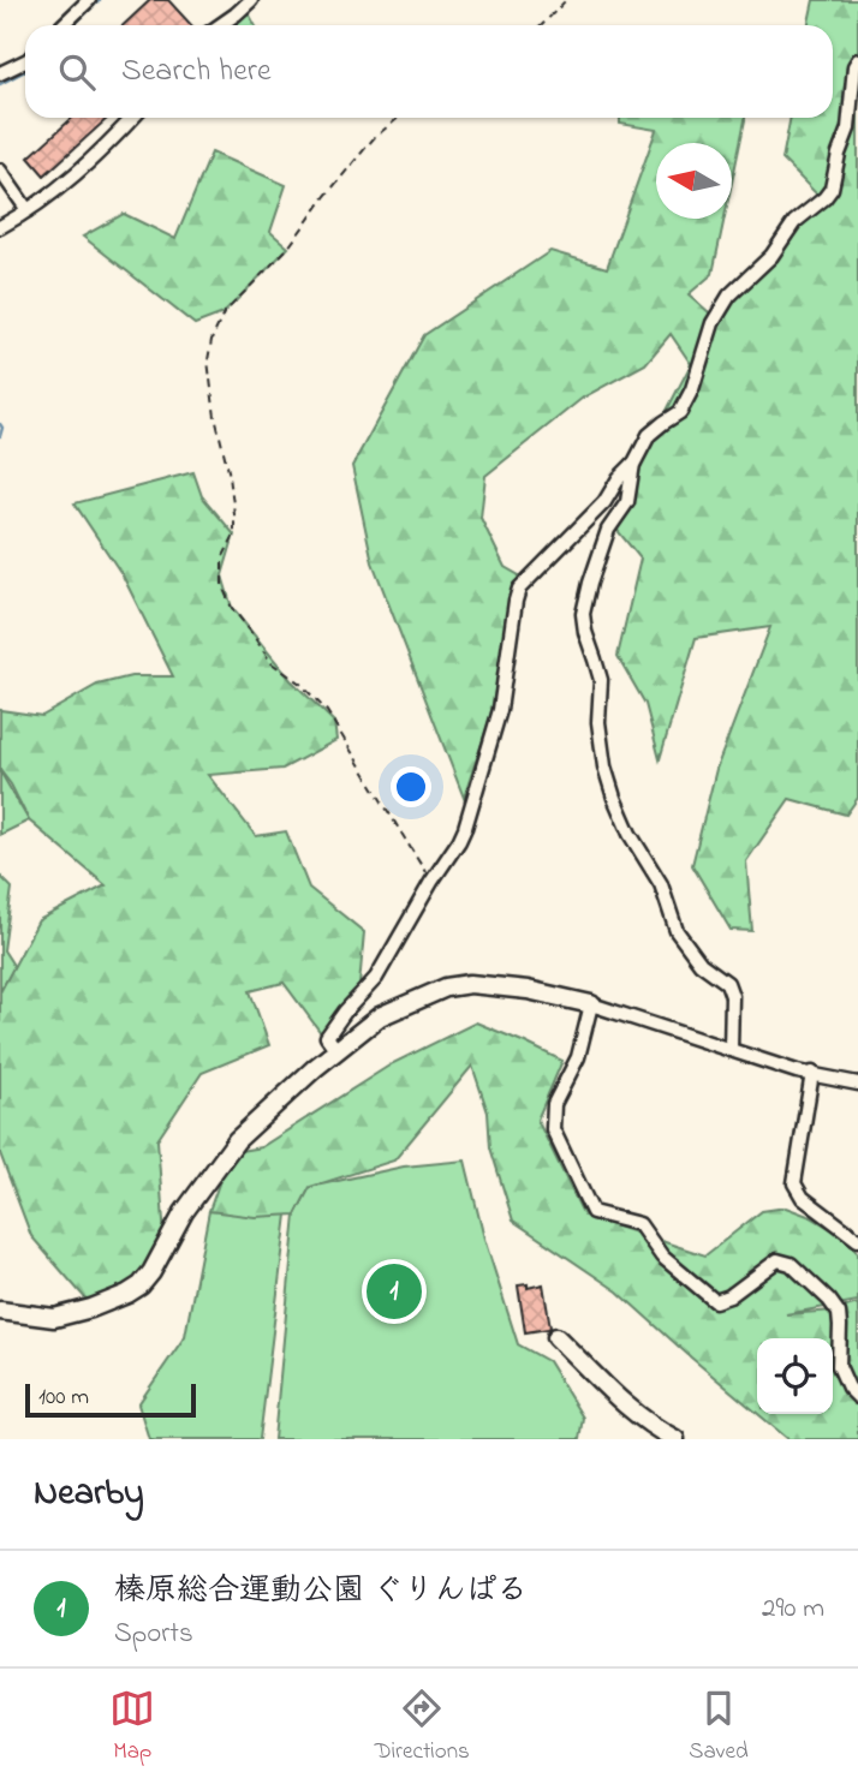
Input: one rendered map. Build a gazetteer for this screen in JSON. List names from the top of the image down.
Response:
{
  "scale_bar": "100 m",
  "north": "left",
  "page": {
    "search": "Search here",
    "pins": "1",
    "scale": "100 m",
    "heading": "Nearby",
    "list": [
      {
        "mark": "1",
        "name": "榛原総合運動公園 ぐりんぱる",
        "note": "Sports",
        "value": "290 m"
      }
    ],
    "nav": ["Map", "Directions", "Saved"]
  }
}
